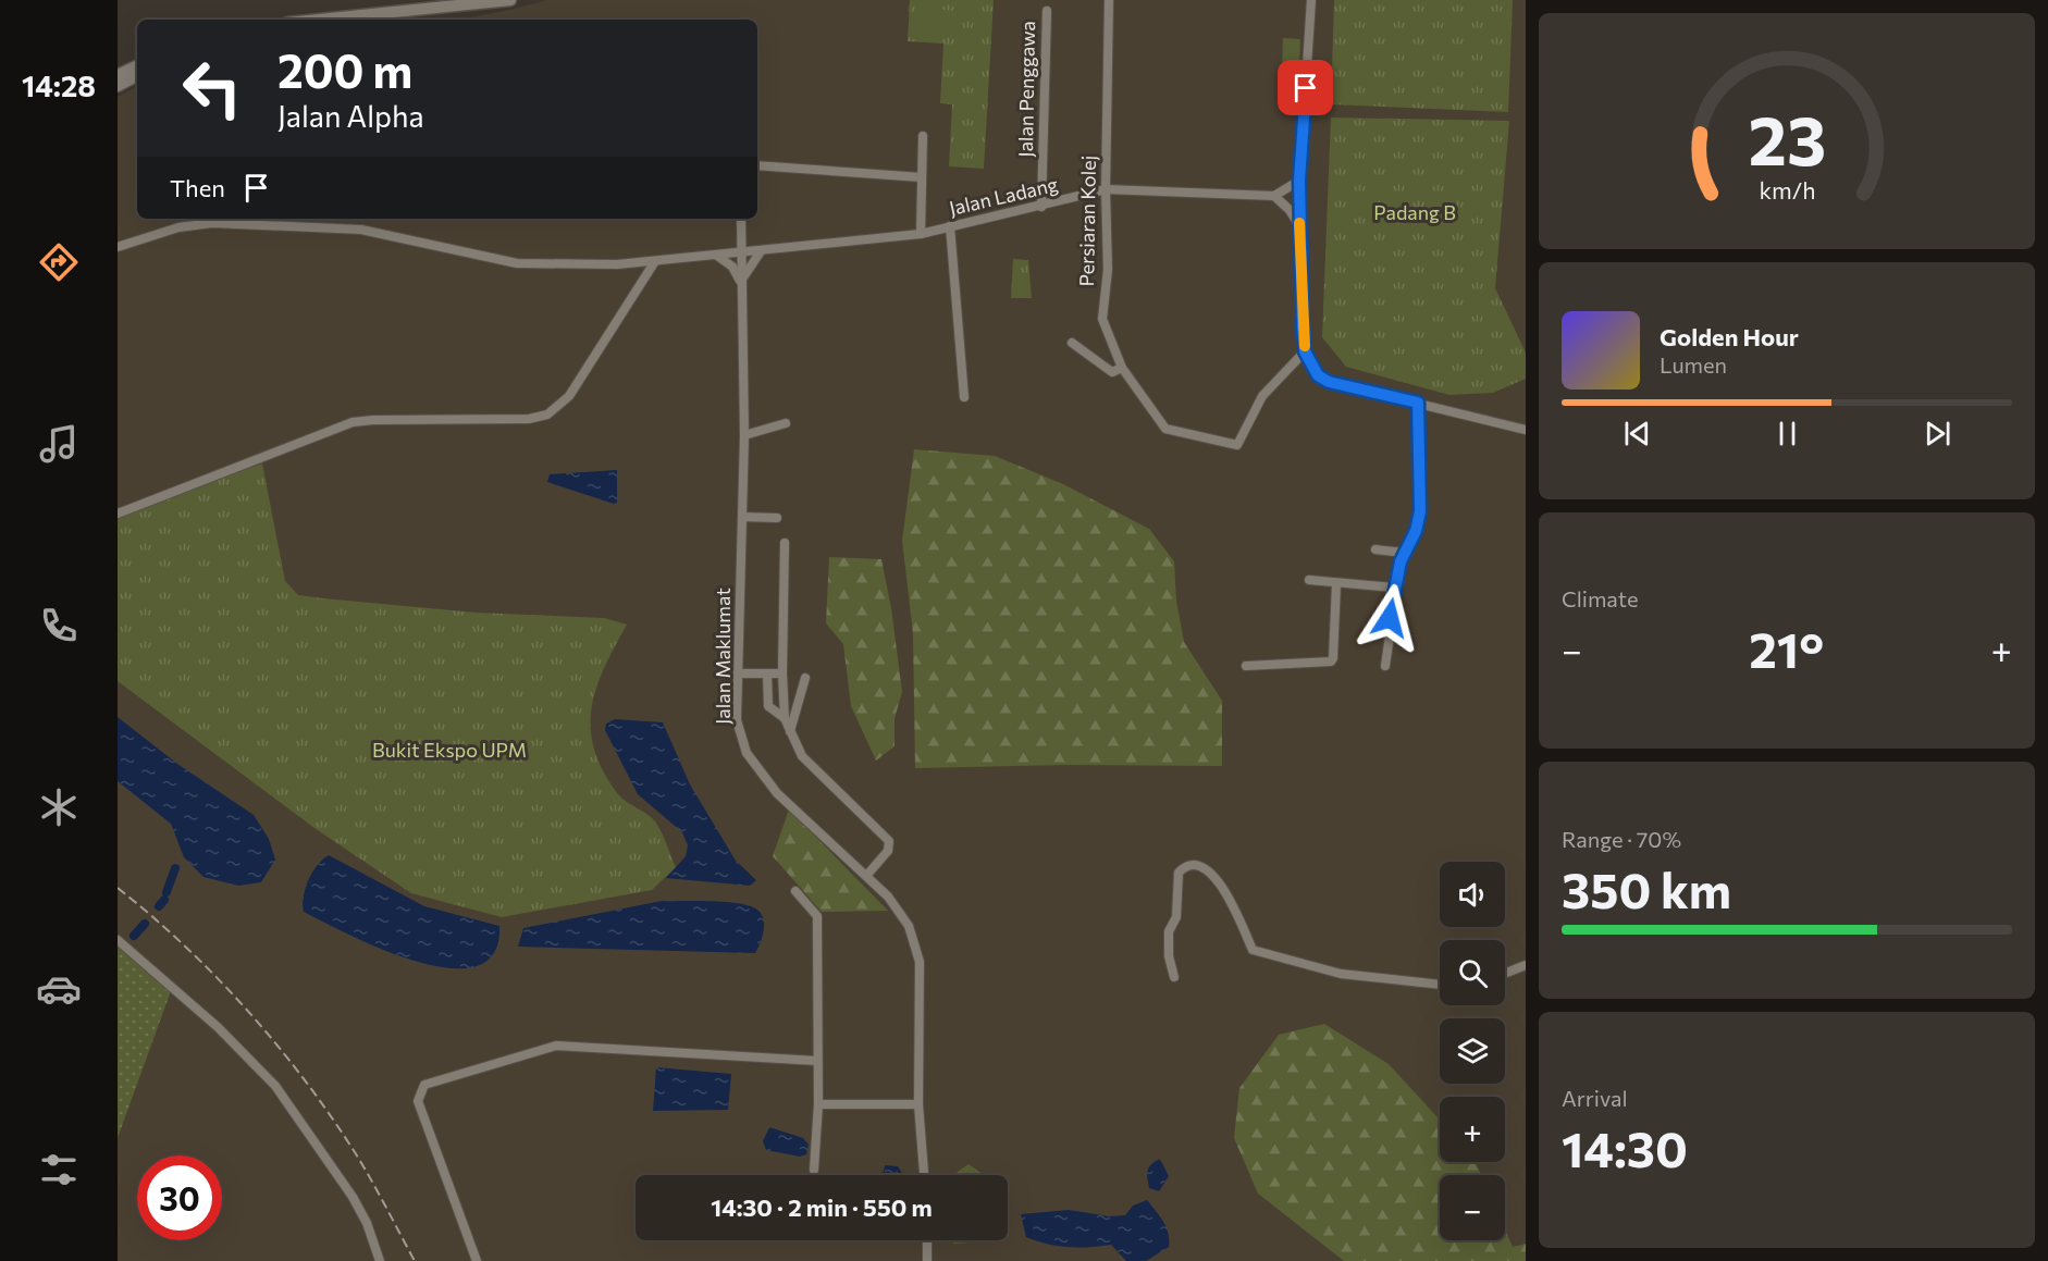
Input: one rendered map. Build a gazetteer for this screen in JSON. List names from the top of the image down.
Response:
{
  "streets": {
    "street": [
      "Jalan Penggawa",
      "Jalan Ladang",
      "Persiaran Kolej",
      "Jalan Maklumat"
    ]
  },
  "crossings": [
    ["Jalan Penggawa", "Jalan Ladang"],
    ["Jalan Ladang", "Persiaran Kolej"],
    ["Jalan Ladang", "Jalan Maklumat"]
  ],
  "parks": ["Padang B", "Bukit Ekspo UPM"],
  "page": {
    "tabs": "14:28",
    "turn": ["200 m", "Jalan Alpha"],
    "then": "Then",
    "song": ["Golden Hour", "Lumen"],
    "tile": [
      "Climate",
      ["Range · 70%", "350 km"],
      ["Arrival", "14:30"]
    ],
    "heat": ["−", "21°", "+"],
    "map_buttons": ["+", "−"],
    "limit": "30",
    "trip": "14:30 · 2 min · 550 m",
    "gauge": ["23", "km/h"]
  }
}
